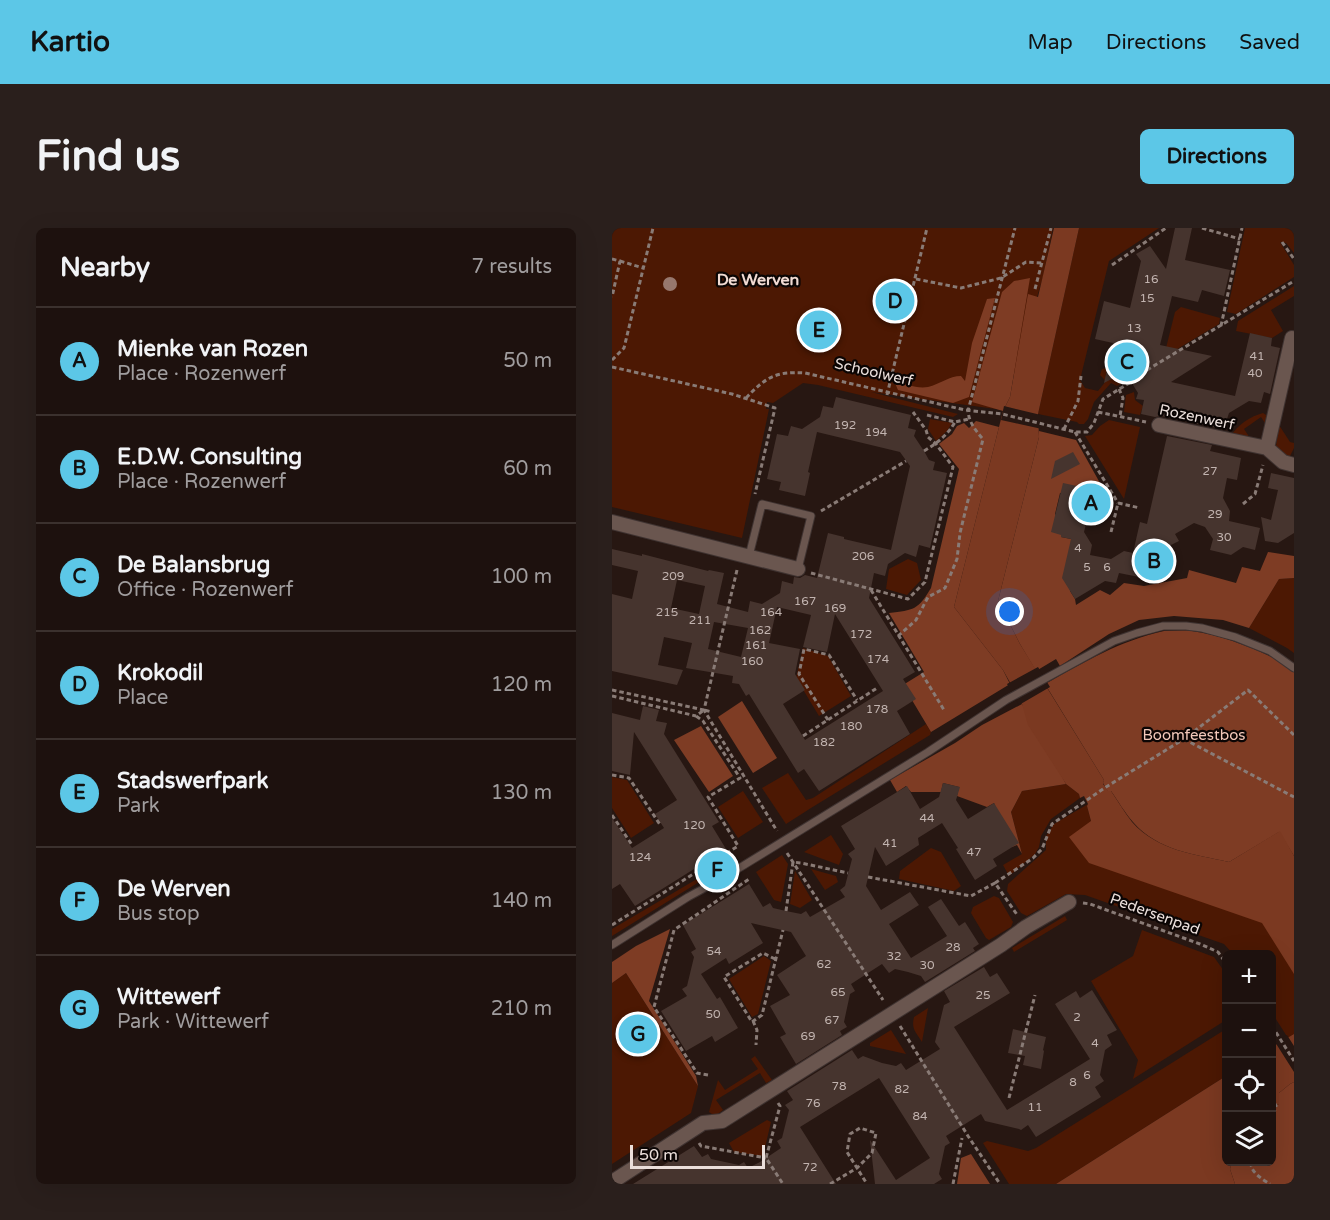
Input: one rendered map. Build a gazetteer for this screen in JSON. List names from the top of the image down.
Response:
{
  "streets": {
    "street": ["Rozenwerf"],
    "path": ["Schoolwerf", "Pedersenpad"]
  },
  "districts": ["De Werven"],
  "parks": ["Boomfeestbos"],
  "house_numbers": [
    "16",
    "15",
    "13",
    "41",
    "40",
    "192",
    "194",
    "27",
    "29",
    "30",
    "4",
    "206",
    "5",
    "6",
    "209",
    "167",
    "169",
    "215",
    "164",
    "211",
    "162",
    "172",
    "161",
    "174",
    "160",
    "178",
    "180",
    "182",
    "44",
    "120",
    "41",
    "47",
    "124",
    "28",
    "54",
    "32",
    "62",
    "30",
    "65",
    "25",
    "50",
    "2",
    "67",
    "69",
    "4",
    "6",
    "8",
    "78",
    "82",
    "76",
    "11",
    "84",
    "72"
  ],
  "scale_bar": "50 m",
  "page": {
    "header": "Kartio",
    "nav": ["Map", "Directions", "Saved"],
    "buttons": "Directions",
    "title": "Find us",
    "heading": ["Nearby", "7 results"],
    "pins": [
      "D",
      "E",
      "C",
      "A",
      "B",
      "F",
      "G"
    ],
    "list": [
      {
        "mark": "A",
        "name": "Mienke van Rozen",
        "note": "Place · Rozenwerf",
        "value": "50 m"
      },
      {
        "mark": "B",
        "name": "E.D.W. Consulting",
        "note": "Place · Rozenwerf",
        "value": "60 m"
      },
      {
        "mark": "C",
        "name": "De Balansbrug",
        "note": "Office · Rozenwerf",
        "value": "100 m"
      },
      {
        "mark": "D",
        "name": "Krokodil",
        "note": "Place",
        "value": "120 m"
      },
      {
        "mark": "E",
        "name": "Stadswerfpark",
        "note": "Park",
        "value": "130 m"
      },
      {
        "mark": "F",
        "name": "De Werven",
        "note": "Bus stop",
        "value": "140 m"
      },
      {
        "mark": "G",
        "name": "Wittewerf",
        "note": "Park · Wittewerf",
        "value": "210 m"
      }
    ],
    "map_buttons": ["+", "−"],
    "scale": "50 m"
  }
}
